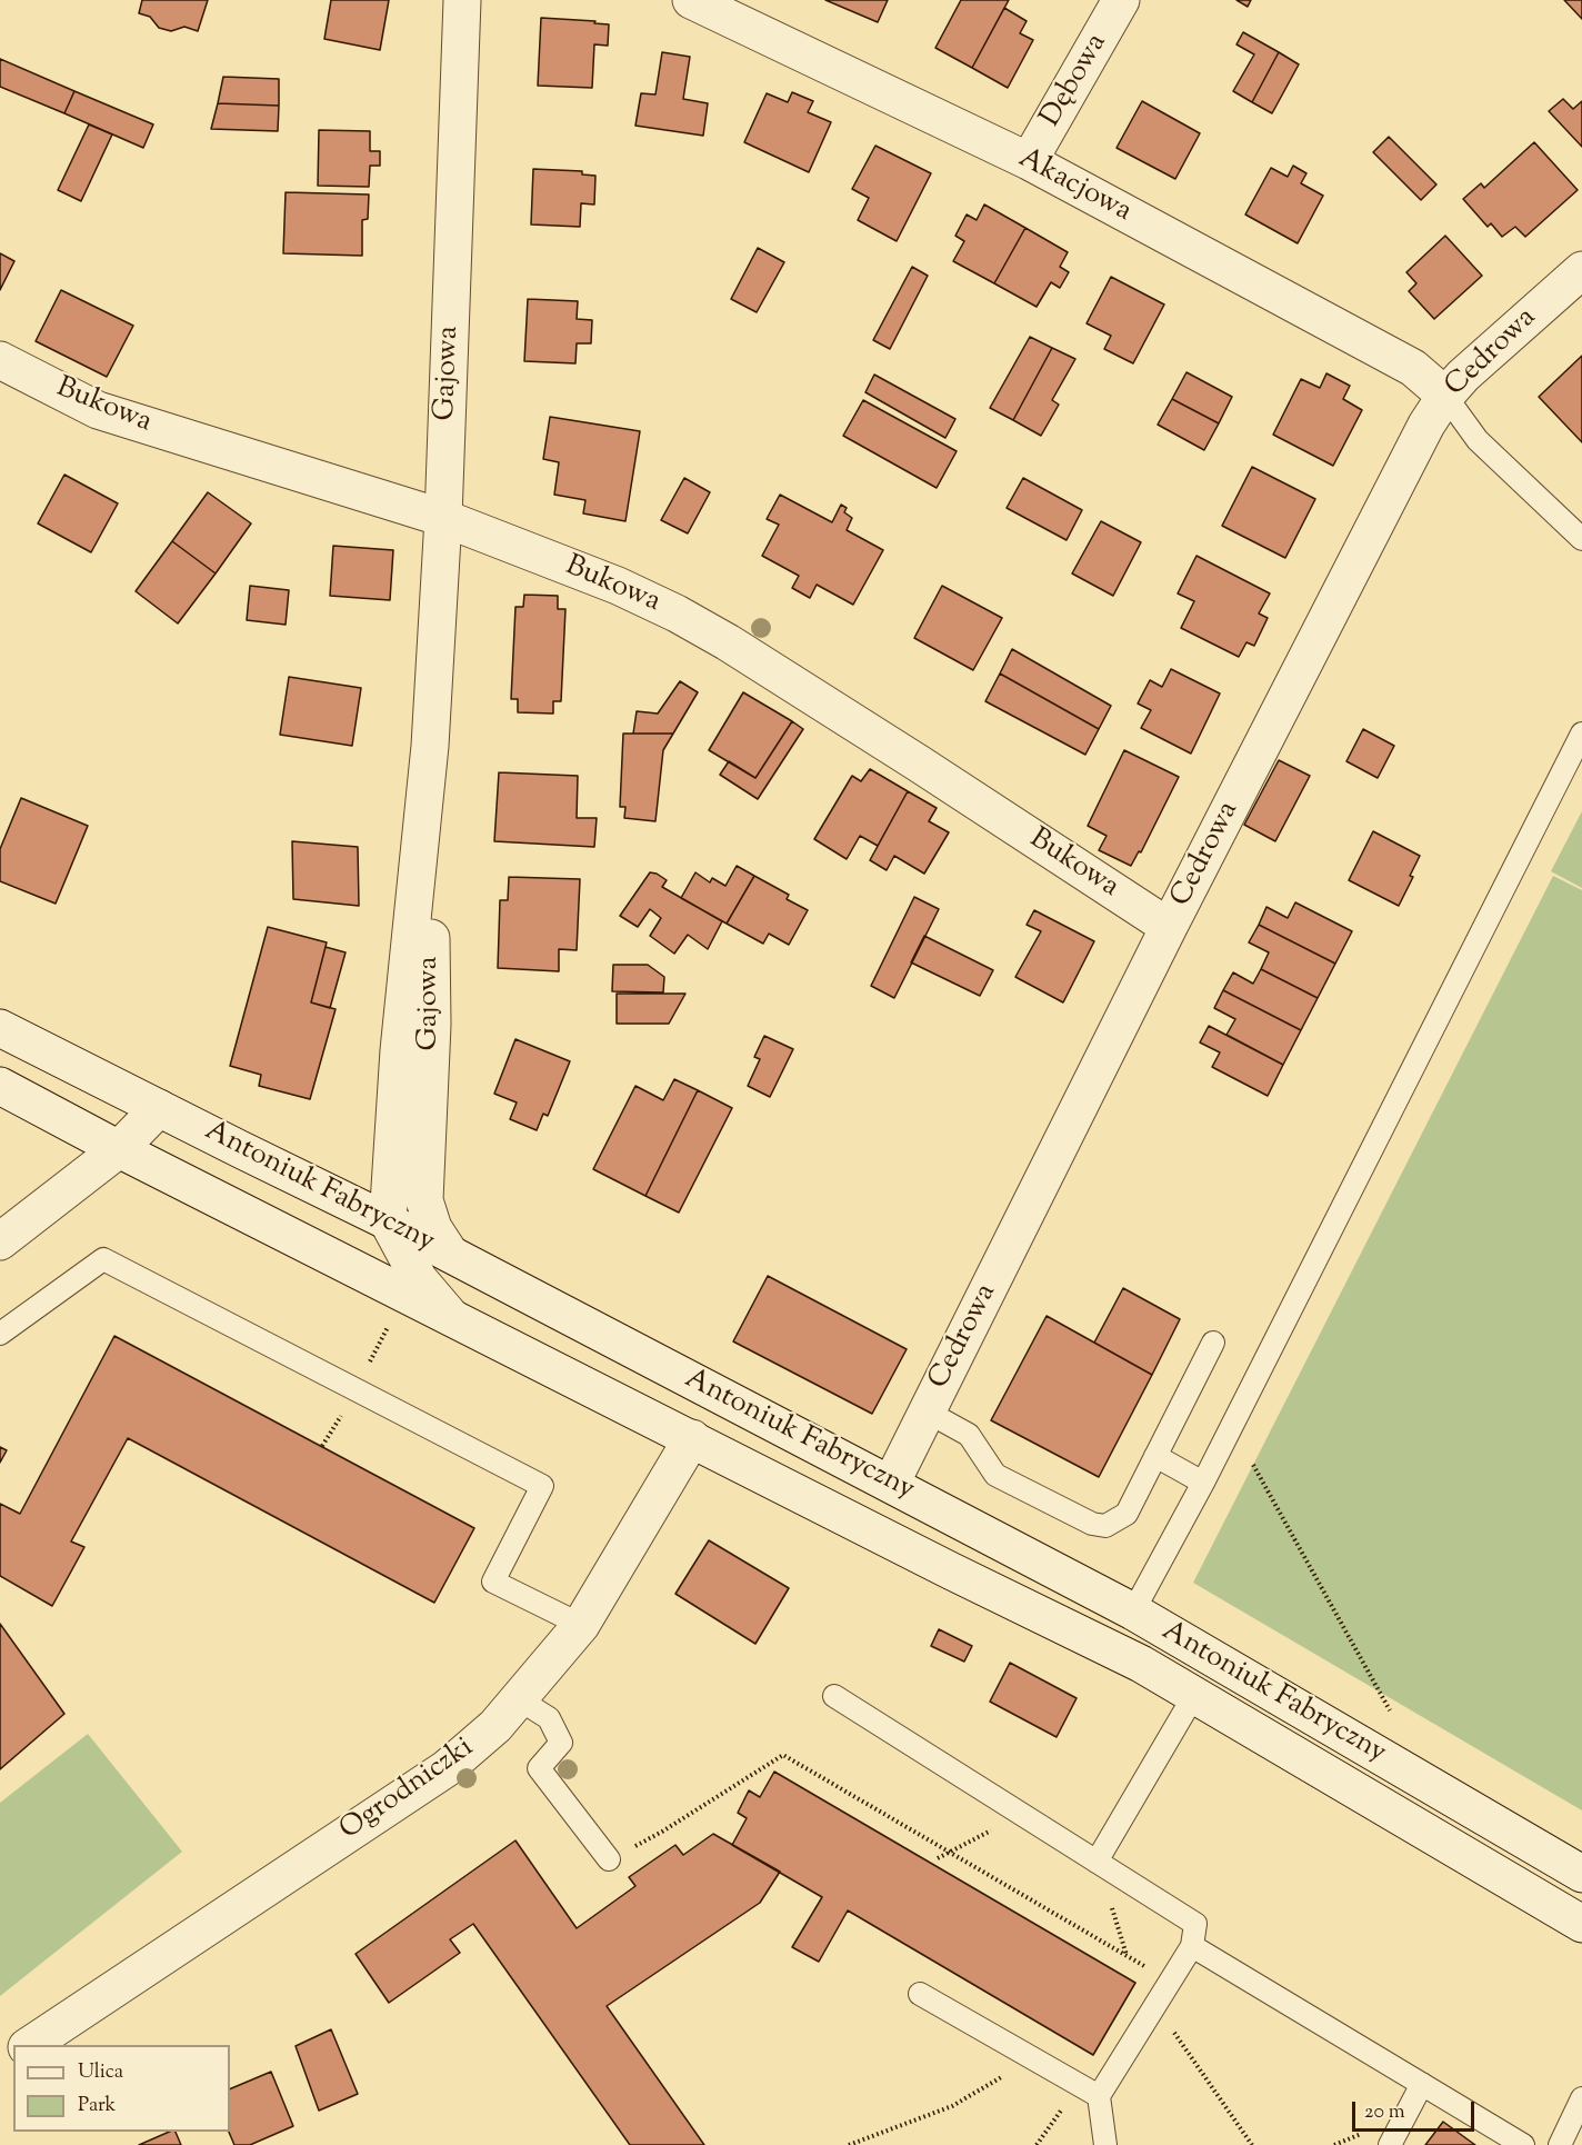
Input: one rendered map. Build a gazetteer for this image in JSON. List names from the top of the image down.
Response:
{
  "streets": {
    "street": [
      "Dębowa",
      "Akacjowa",
      "Cedrowa",
      "Gajowa",
      "Bukowa",
      "Antoniuk Fabryczny",
      "Ogrodniczki"
    ]
  },
  "crossings": [
    ["Dębowa", "Akacjowa"],
    ["Akacjowa", "Cedrowa"],
    ["Cedrowa", "Bukowa"],
    ["Cedrowa", "Antoniuk Fabryczny"],
    ["Gajowa", "Bukowa"],
    ["Gajowa", "Antoniuk Fabryczny"],
    ["Antoniuk Fabryczny", "Ogrodniczki"]
  ],
  "legend": ["Ulica", "Park"],
  "scale_bar": "20 m"
}
